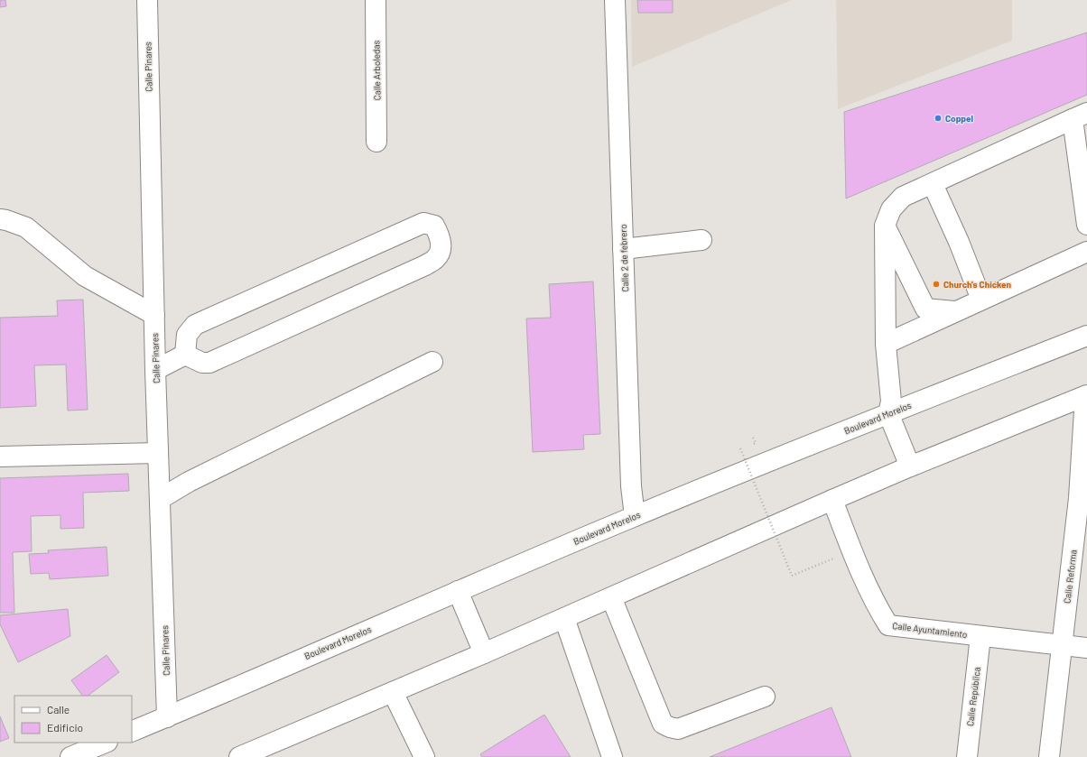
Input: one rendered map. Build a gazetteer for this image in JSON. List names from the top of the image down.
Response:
{
  "streets": {
    "street": [
      "Calle Pinares",
      "Calle Arboledas",
      "Calle 2 de febrero",
      "Boulevard Morelos",
      "Calle Reforma",
      "Calle Ayuntamiento",
      "Calle República"
    ]
  },
  "crossings": [
    ["Calle Pinares", "Boulevard Morelos"],
    ["Calle 2 de febrero", "Boulevard Morelos"],
    ["Calle Reforma", "Calle Ayuntamiento"],
    ["Calle Ayuntamiento", "Calle República"]
  ],
  "places": ["Coppel", "Church's Chicken"],
  "legend": ["Calle", "Edificio"]
}
